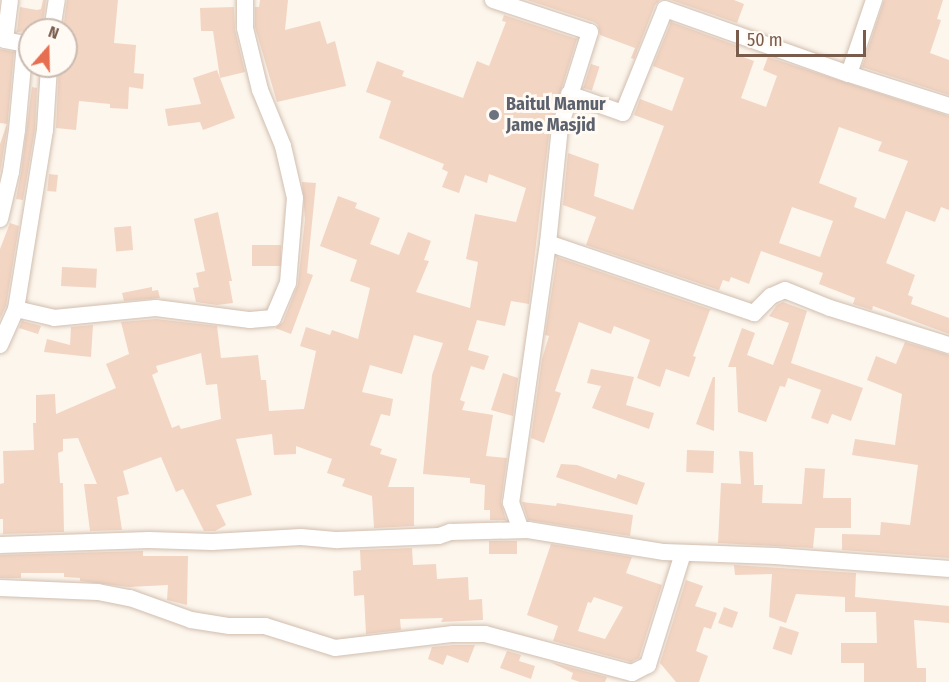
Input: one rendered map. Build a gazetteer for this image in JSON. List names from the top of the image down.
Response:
{
  "places": ["Baitul Mamur Jame Masjid"],
  "scale_bar": "50 m",
  "north": "top"
}
